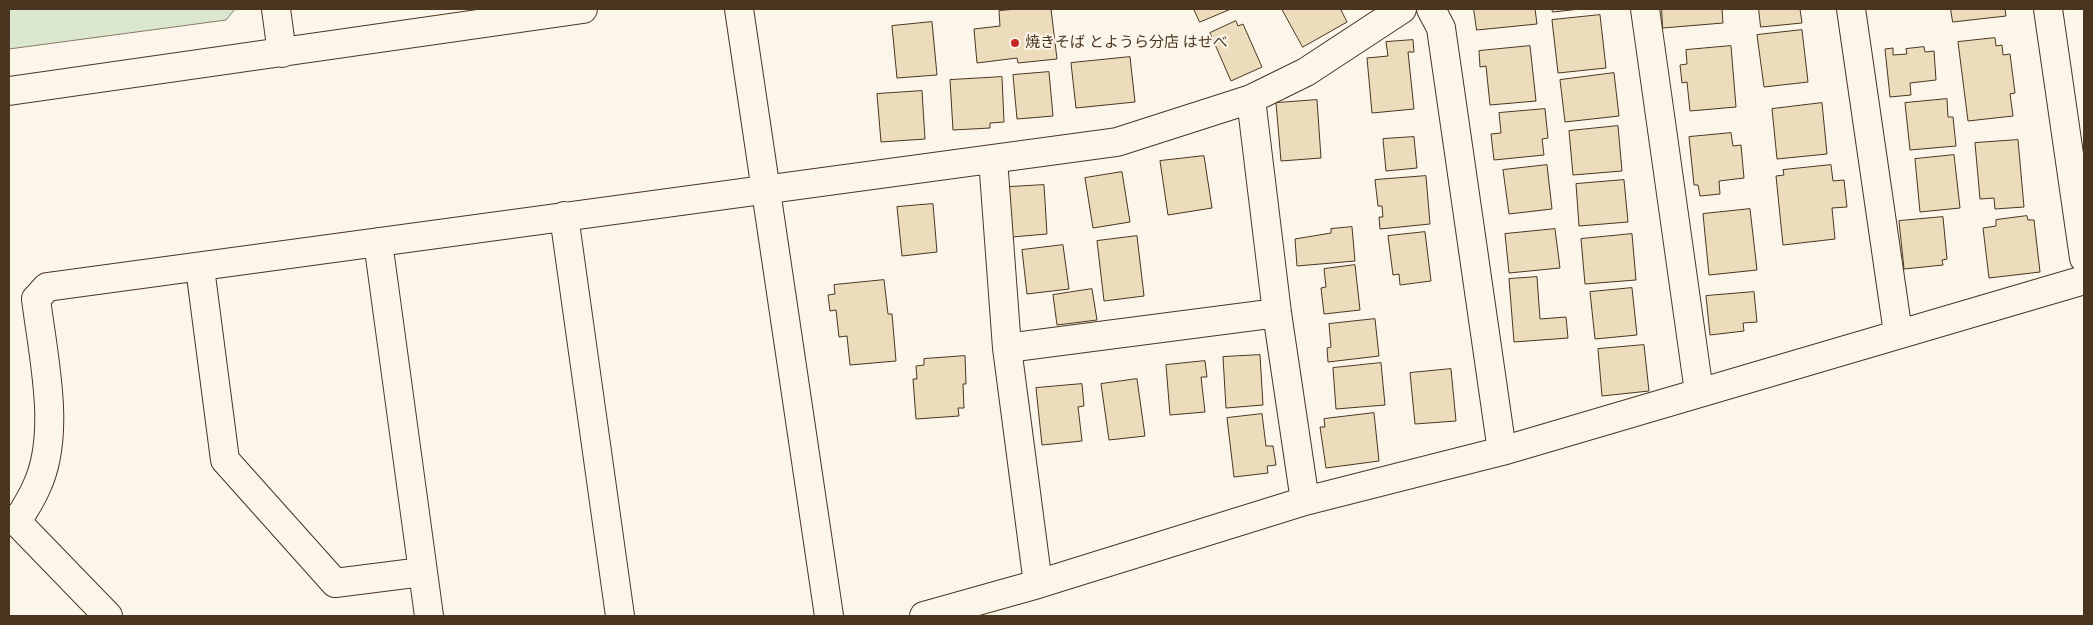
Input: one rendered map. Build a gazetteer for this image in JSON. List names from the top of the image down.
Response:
{
  "places": ["焼きそば とようら分店 はせべ"]
}
